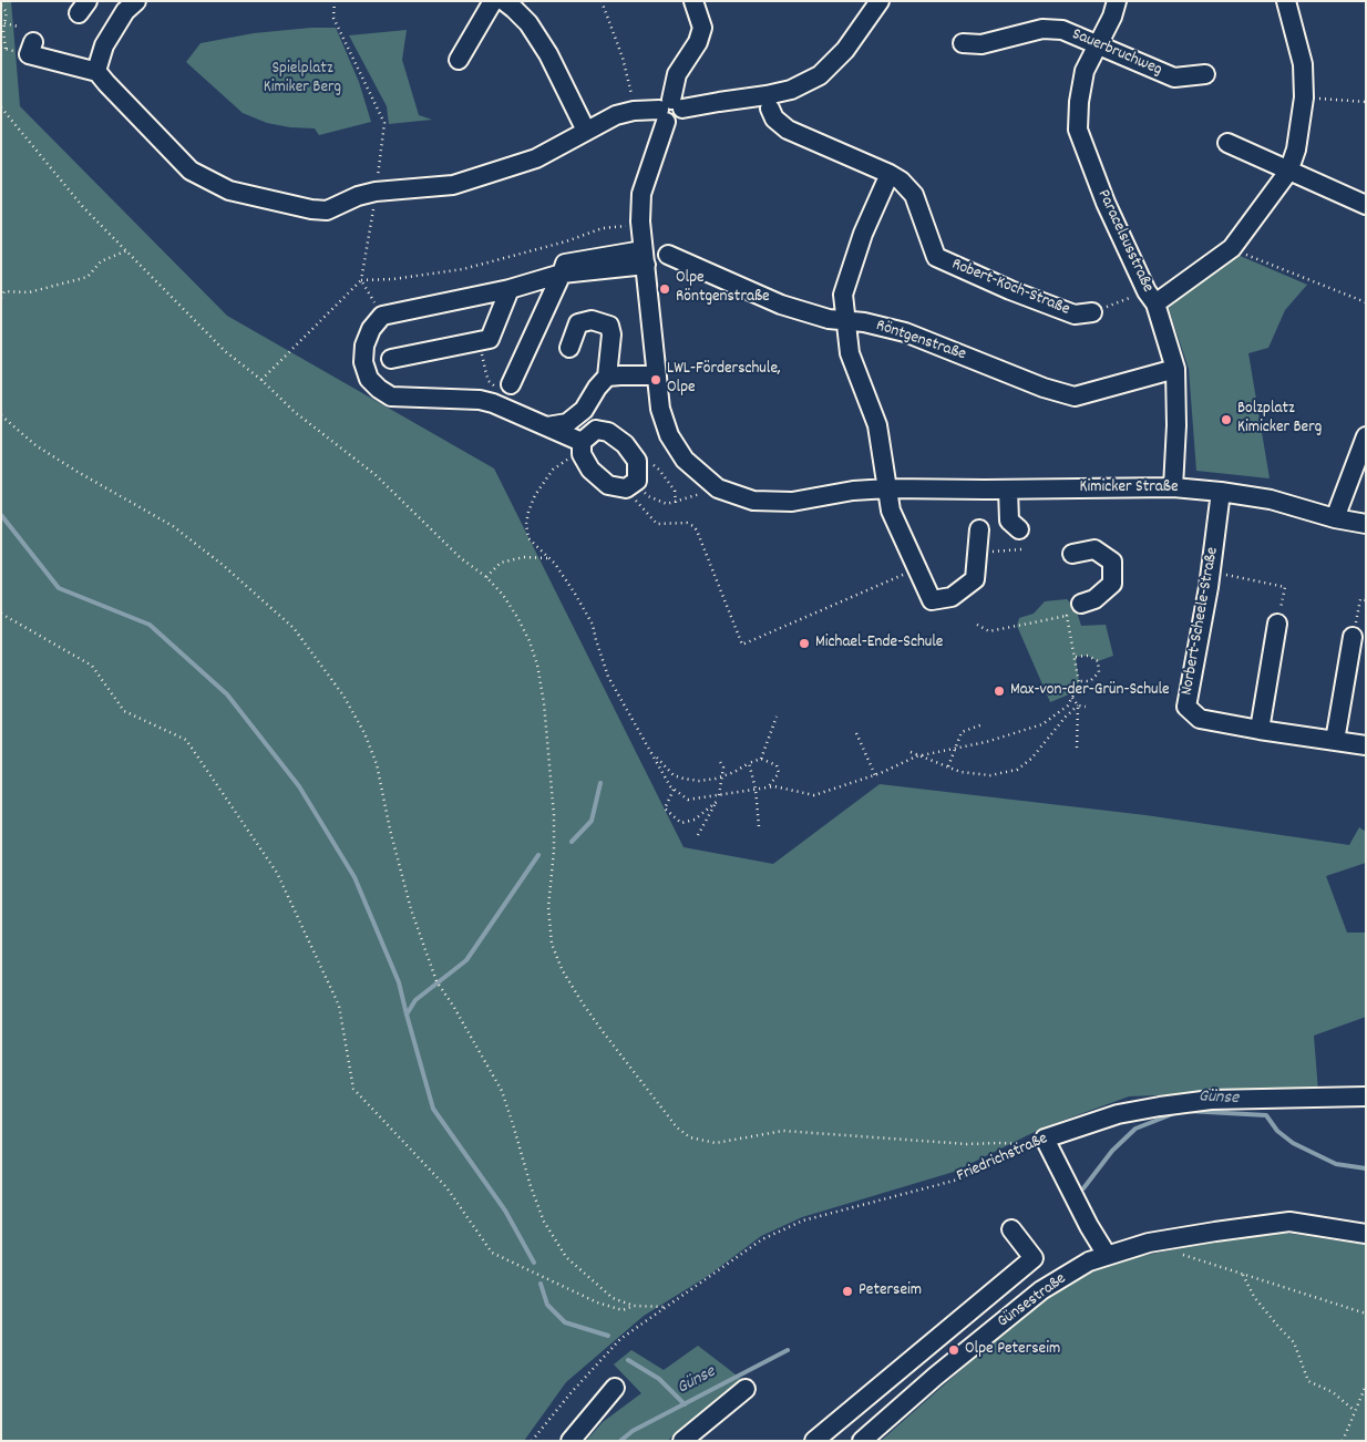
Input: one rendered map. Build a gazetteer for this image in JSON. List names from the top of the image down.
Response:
{
  "streets": {
    "street": [
      "Sauerbruchweg",
      "Paracelsusstraße",
      "Robert-Koch-Straße",
      "Röntgenstraße",
      "Kimicker Straße",
      "Norbert-Scheele-Straße",
      "Friedrichstraße",
      "Günsestraße"
    ]
  },
  "crossings": [
    ["Sauerbruchweg", "Paracelsusstraße"],
    ["Paracelsusstraße", "Robert-Koch-Straße"],
    ["Paracelsusstraße", "Röntgenstraße"],
    ["Paracelsusstraße", "Kimicker Straße"],
    ["Kimicker Straße", "Norbert-Scheele-Straße"]
  ],
  "water": ["Günse"],
  "parks": ["Spielplatz Kimiker Berg"],
  "places": [
    "Olpe Röntgenstraße",
    "LWL-Förderschule, Olpe",
    "Bolzplatz Kimicker Berg",
    "Michael-Ende-Schule",
    "Max-von-der-Grün-Schule",
    "Peterseim",
    "Olpe Peterseim"
  ]
}
